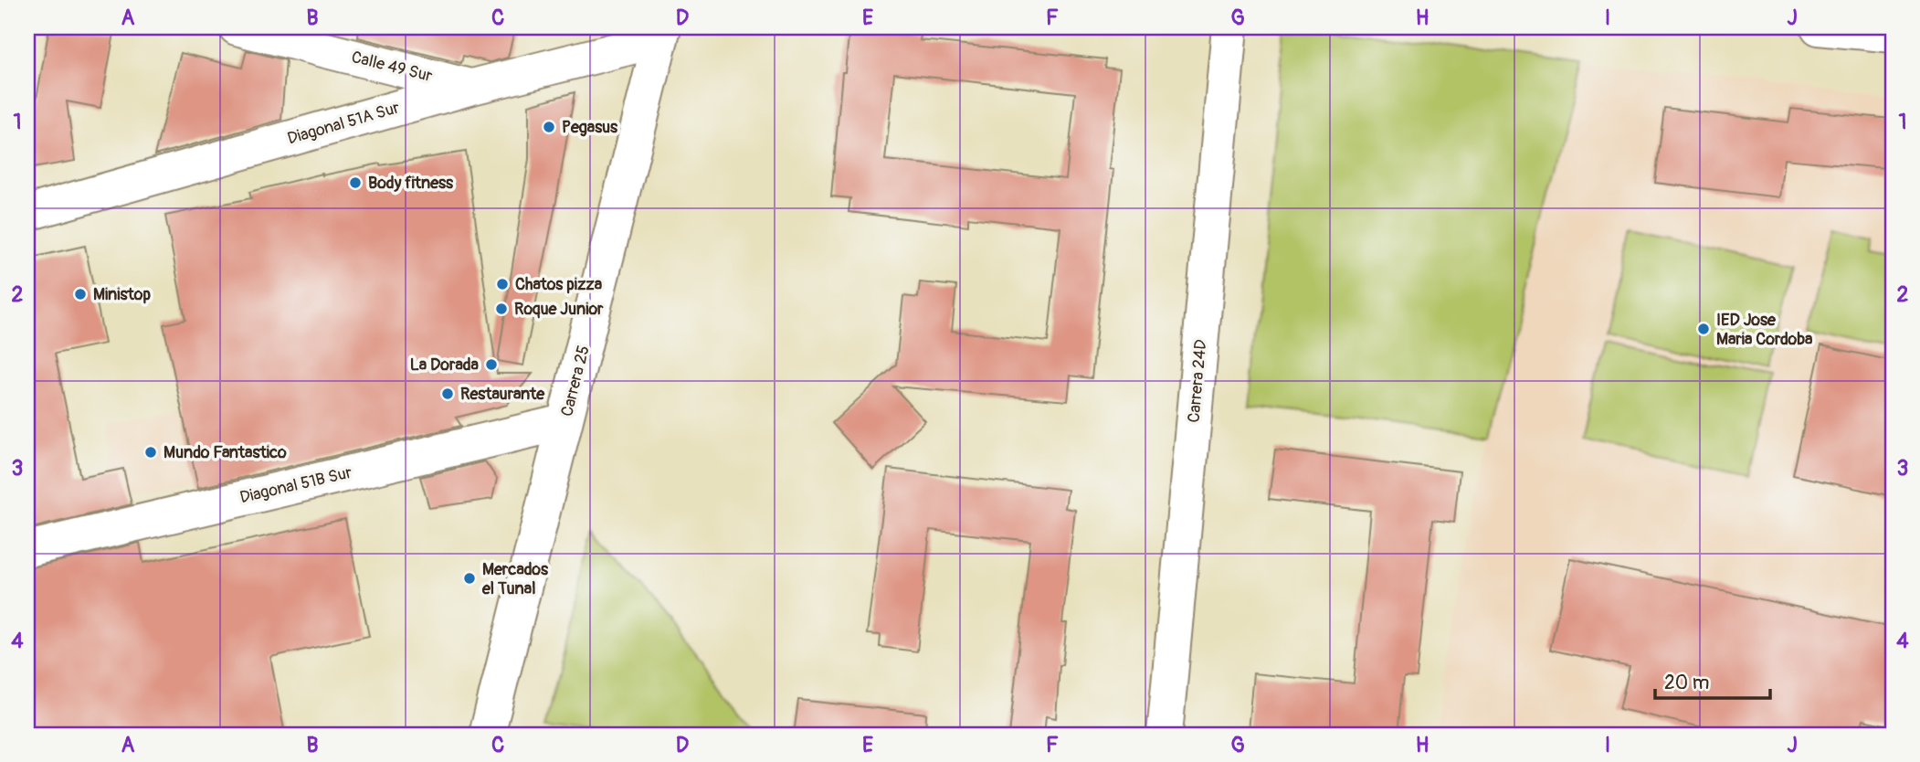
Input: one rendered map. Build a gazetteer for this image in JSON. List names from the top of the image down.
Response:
{
  "streets": {
    "street": [
      "Calle 49 Sur",
      "Diagonal 51A Sur",
      "Carrera 25",
      "Carrera 24D",
      "Diagonal 51B Sur"
    ]
  },
  "crossings": [
    ["Calle 49 Sur", "Diagonal 51A Sur"],
    ["Diagonal 51A Sur", "Carrera 25"],
    ["Carrera 25", "Diagonal 51B Sur"]
  ],
  "places": [
    "Pegasus",
    "Body fitness",
    "Chatos pizza",
    "Ministop",
    "Roque Junior",
    "IED Jose Maria Cordoba",
    "La Dorada",
    "Restaurante",
    "Mundo Fantastico",
    "Mercados el Tunal"
  ],
  "scale_bar": "20 m",
  "grid": {
    "columns": [
      "A",
      "B",
      "C",
      "D",
      "E",
      "F",
      "G",
      "H",
      "I",
      "J"
    ],
    "rows": [
      "1",
      "2",
      "3",
      "4"
    ]
  }
}
